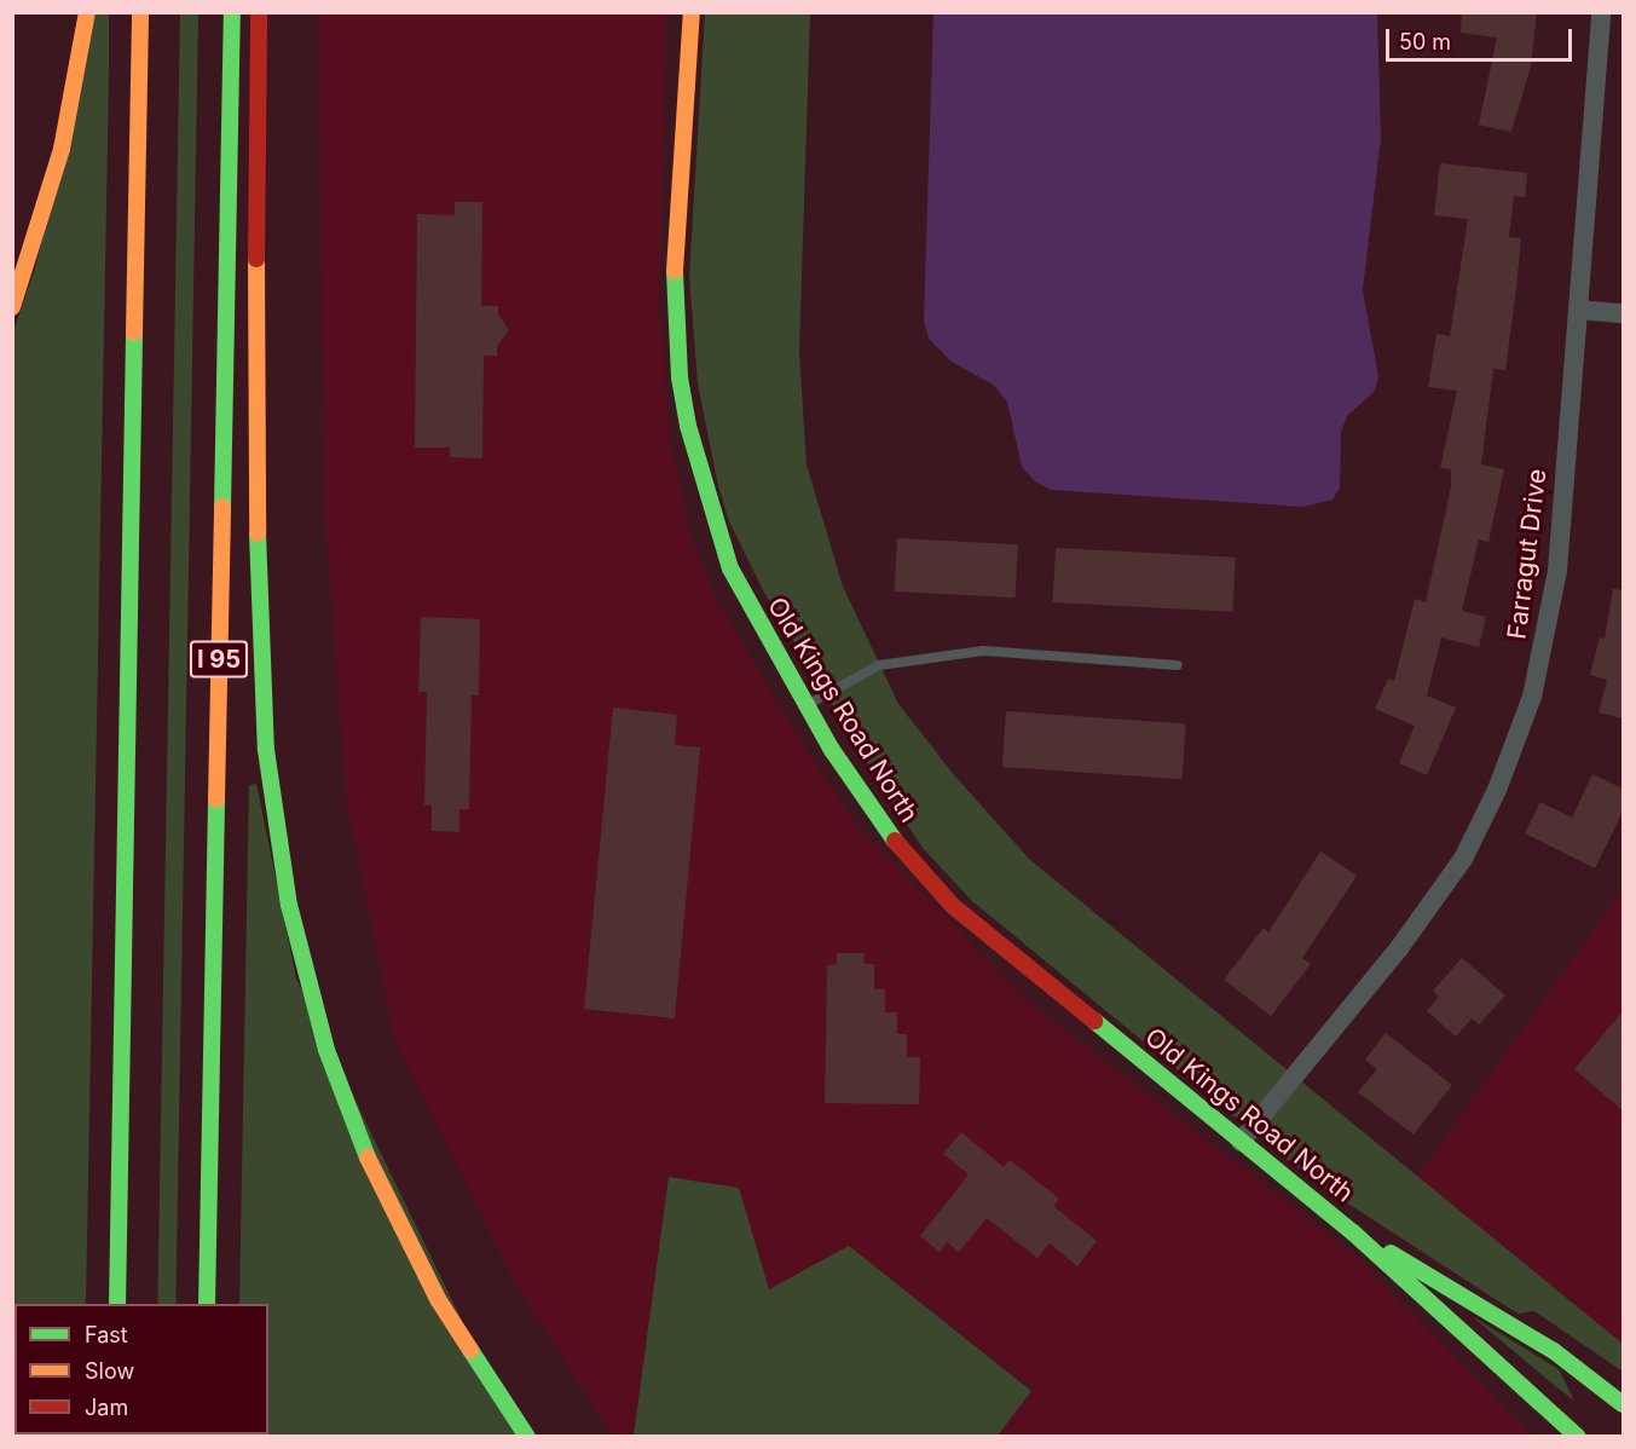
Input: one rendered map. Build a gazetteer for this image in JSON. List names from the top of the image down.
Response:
{
  "streets": {
    "main road": ["I 95", "Old Kings Road North"],
    "street": ["Farragut Drive"]
  },
  "crossings": [
    ["Farragut Drive", "Old Kings Road North"]
  ],
  "legend": ["Fast", "Slow", "Jam"],
  "scale_bar": "50 m"
}
